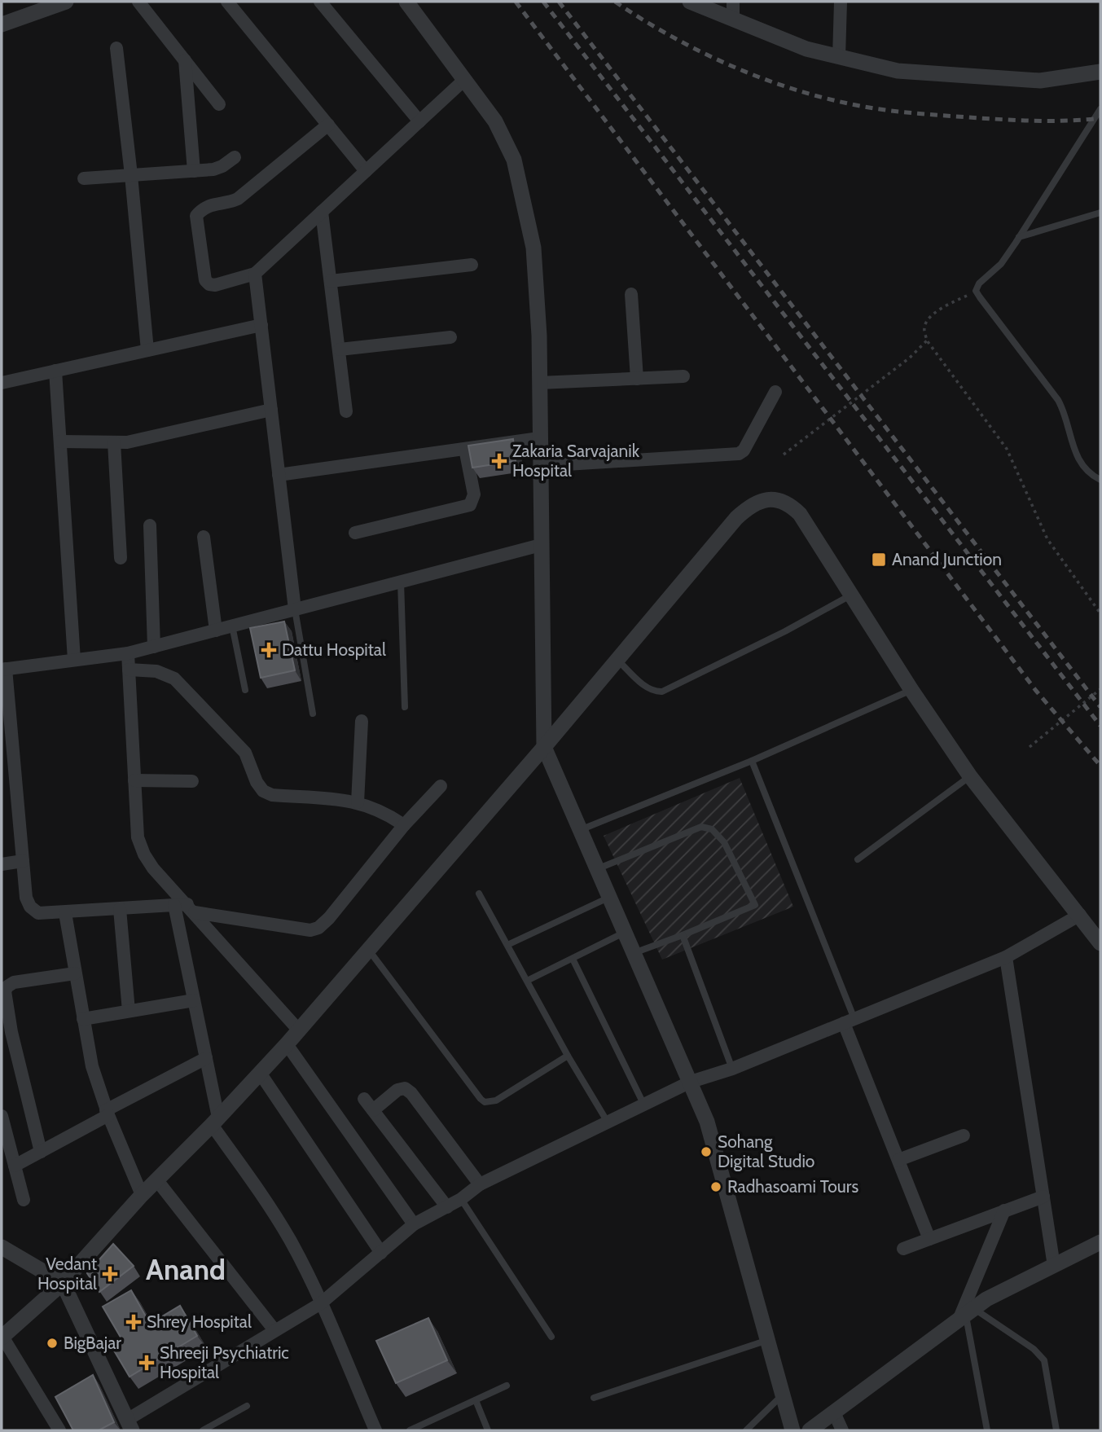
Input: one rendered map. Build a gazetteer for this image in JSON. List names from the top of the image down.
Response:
{
  "districts": ["Anand"],
  "places": {
    "health": [
      "Zakaria Sarvajanik Hospital",
      "Dattu Hospital",
      "Vedant Hospital",
      "Shrey Hospital",
      "Shreeji Psychiatric Hospital"
    ],
    "transit": ["Anand Junction"],
    "other": ["Sohang Digital Studio", "Radhasoami Tours", "BigBajar"]
  }
}
